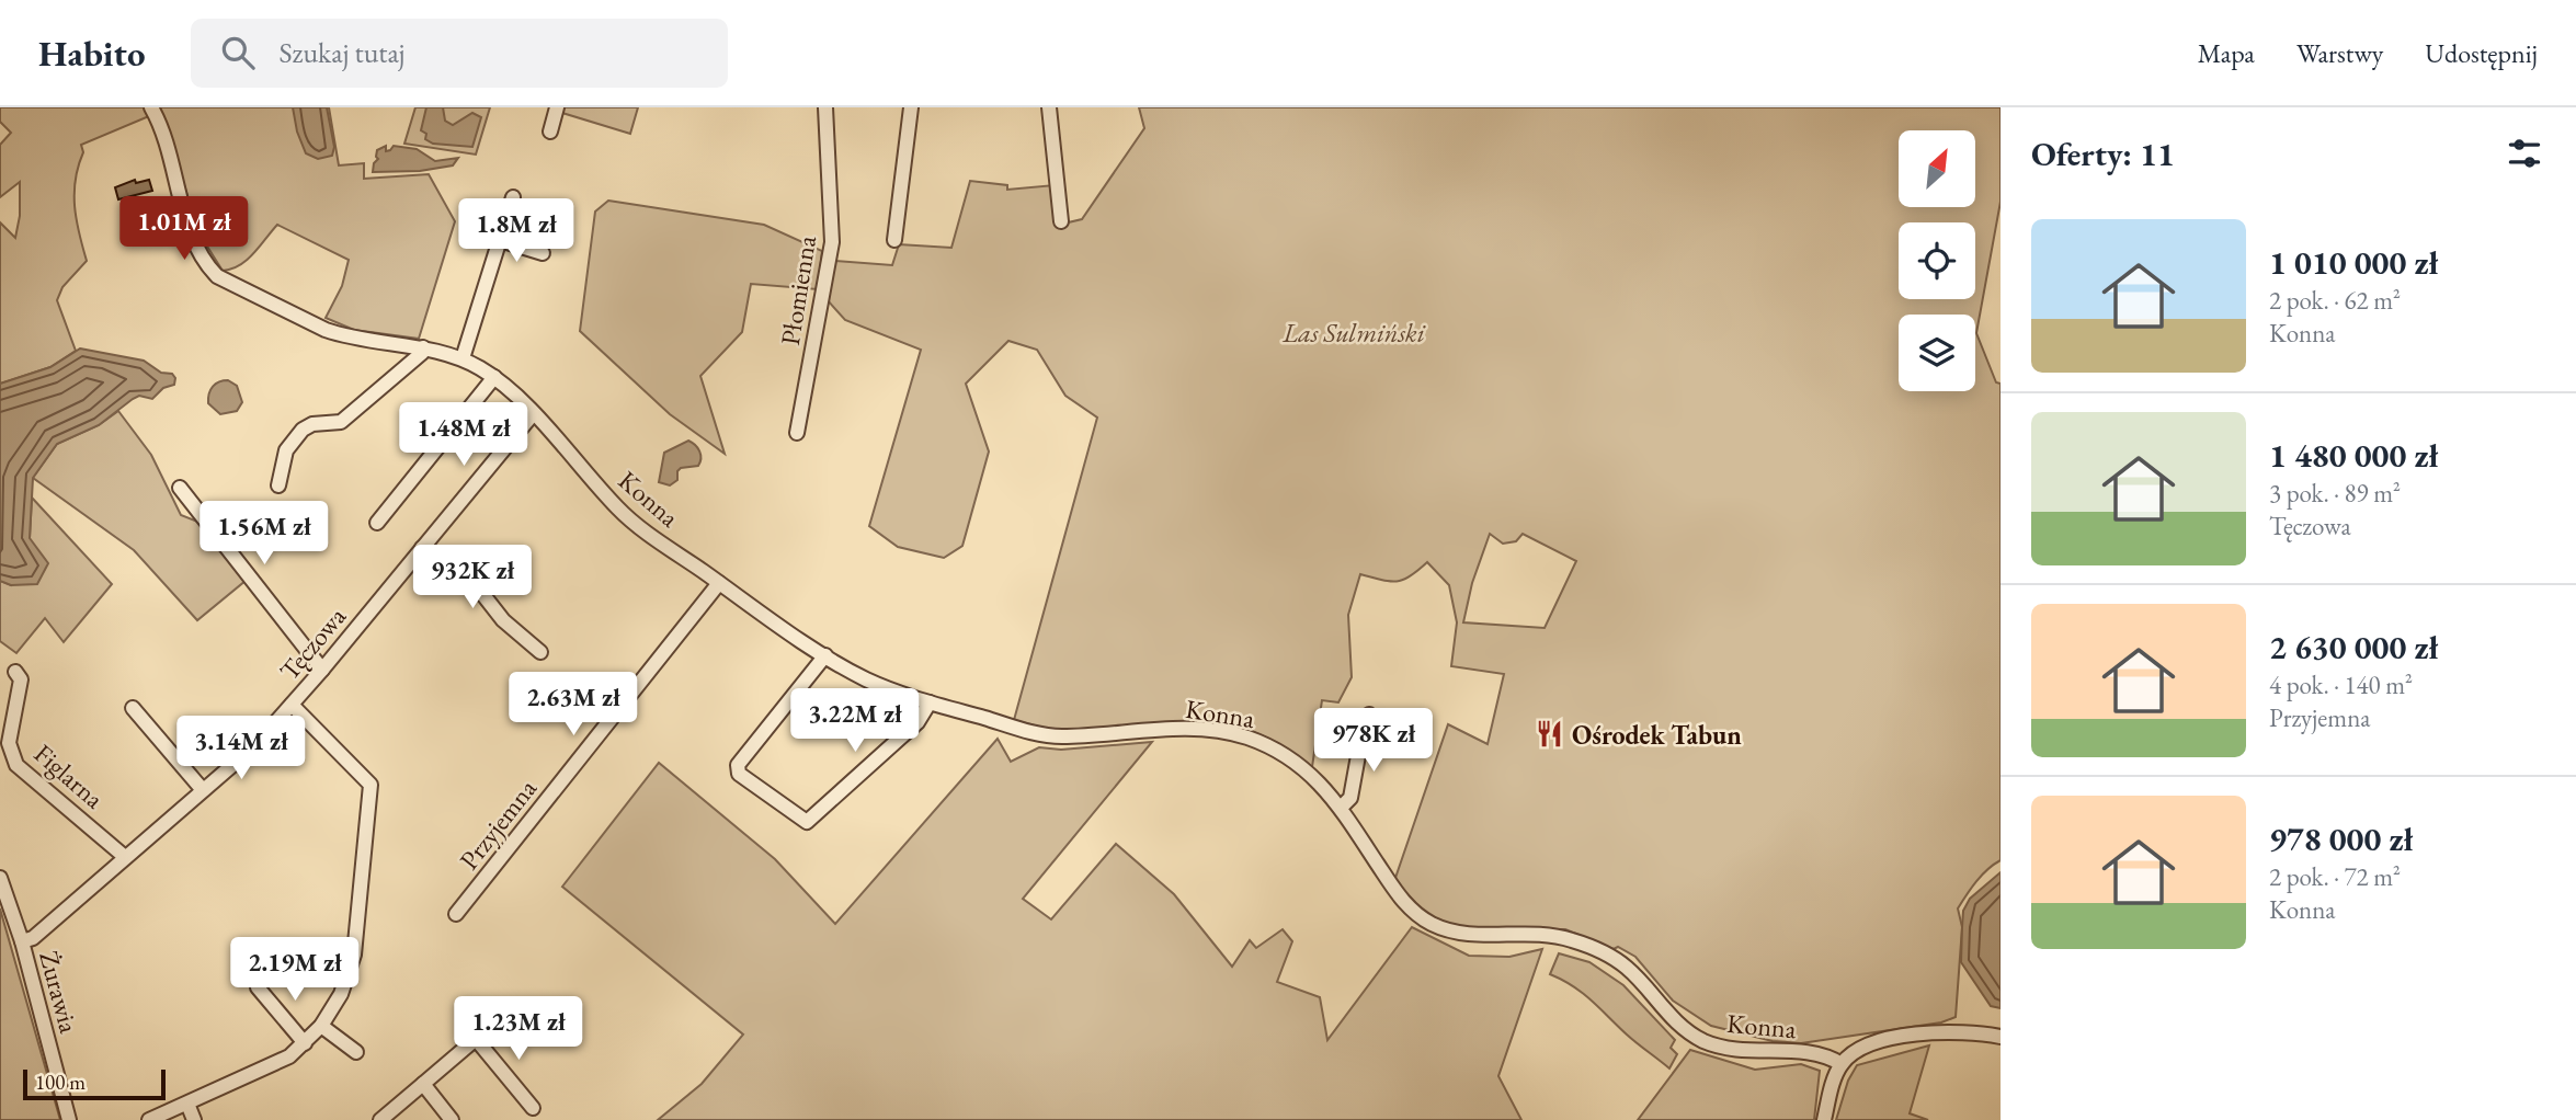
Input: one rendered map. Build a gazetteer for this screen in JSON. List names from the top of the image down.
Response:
{
  "streets": {
    "street": [
      "Płomienna",
      "Konna",
      "Tęczowa",
      "Figlarna",
      "Przyjemna",
      "Żurawia"
    ]
  },
  "crossings": [
    ["Konna", "Tęczowa"],
    ["Konna", "Przyjemna"],
    ["Tęczowa", "Figlarna"],
    ["Tęczowa", "Żurawia"]
  ],
  "parks": ["Las Sulmiński"],
  "places": {
    "restaurant": ["Ośrodek Tabun"]
  },
  "scale_bar": "100 m",
  "north": "top right",
  "page": {
    "header": "Habito",
    "search": "Szukaj tutaj",
    "nav": ["Mapa", "Warstwy", "Udostępnij"],
    "heading": "Oferty: 11",
    "price": [
      "1.01M zł",
      "1.8M zł",
      "1.48M zł",
      "1.56M zł",
      "932K zł",
      "2.63M zł",
      "3.22M zł",
      "978K zł",
      "3.14M zł",
      "2.19M zł",
      "1.23M zł"
    ],
    "list": [
      {
        "name": "1 010 000 zł",
        "note": "2 pok. · 62 m² · Konna"
      },
      {
        "name": "1 480 000 zł",
        "note": "3 pok. · 89 m² · Tęczowa"
      },
      {
        "name": "2 630 000 zł",
        "note": "4 pok. · 140 m² · Przyjemna"
      },
      {
        "name": "978 000 zł",
        "note": "2 pok. · 72 m² · Konna"
      }
    ],
    "scale": "100 m"
  }
}
